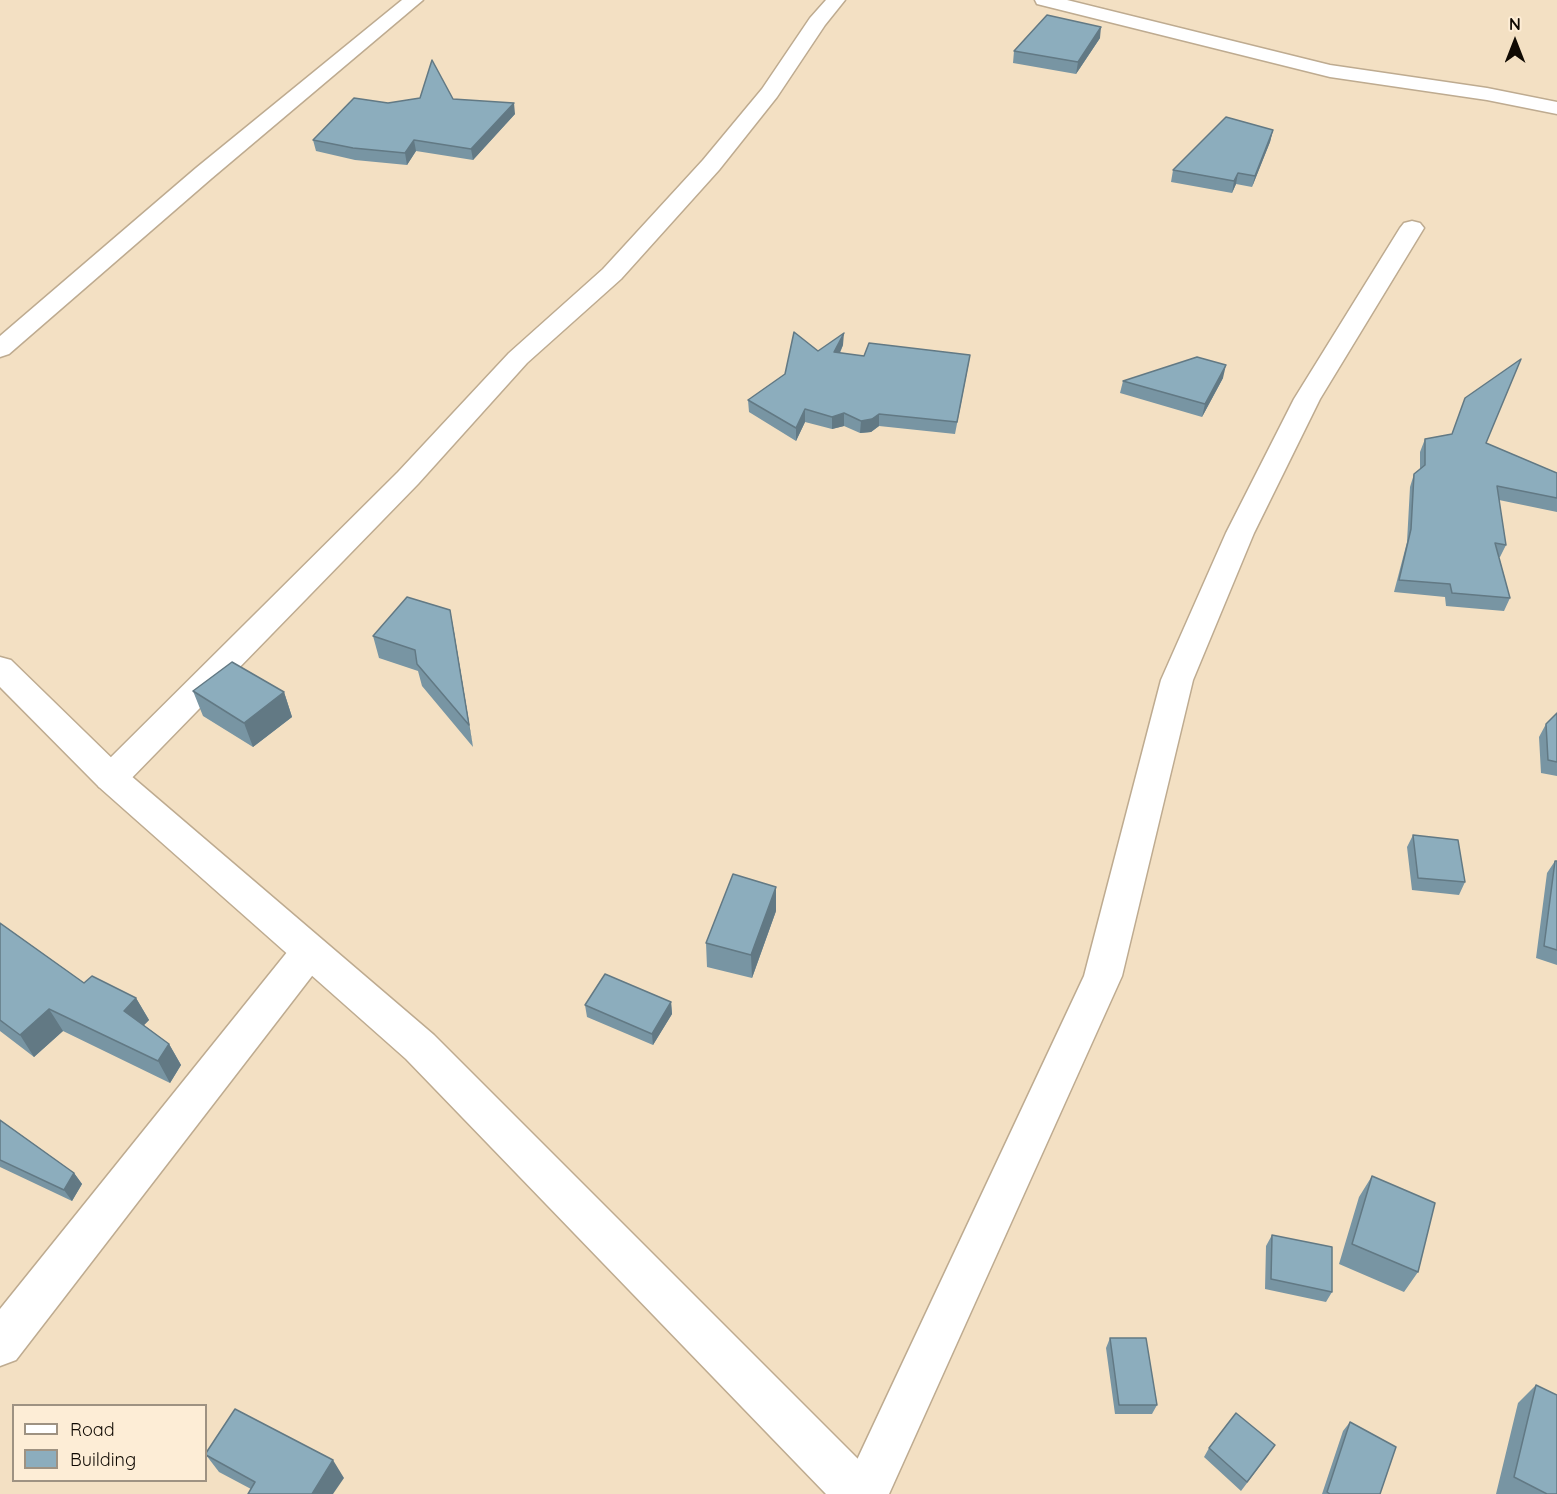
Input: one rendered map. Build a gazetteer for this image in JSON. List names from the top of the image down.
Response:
{
  "legend": ["Road", "Building"],
  "north": "top"
}
